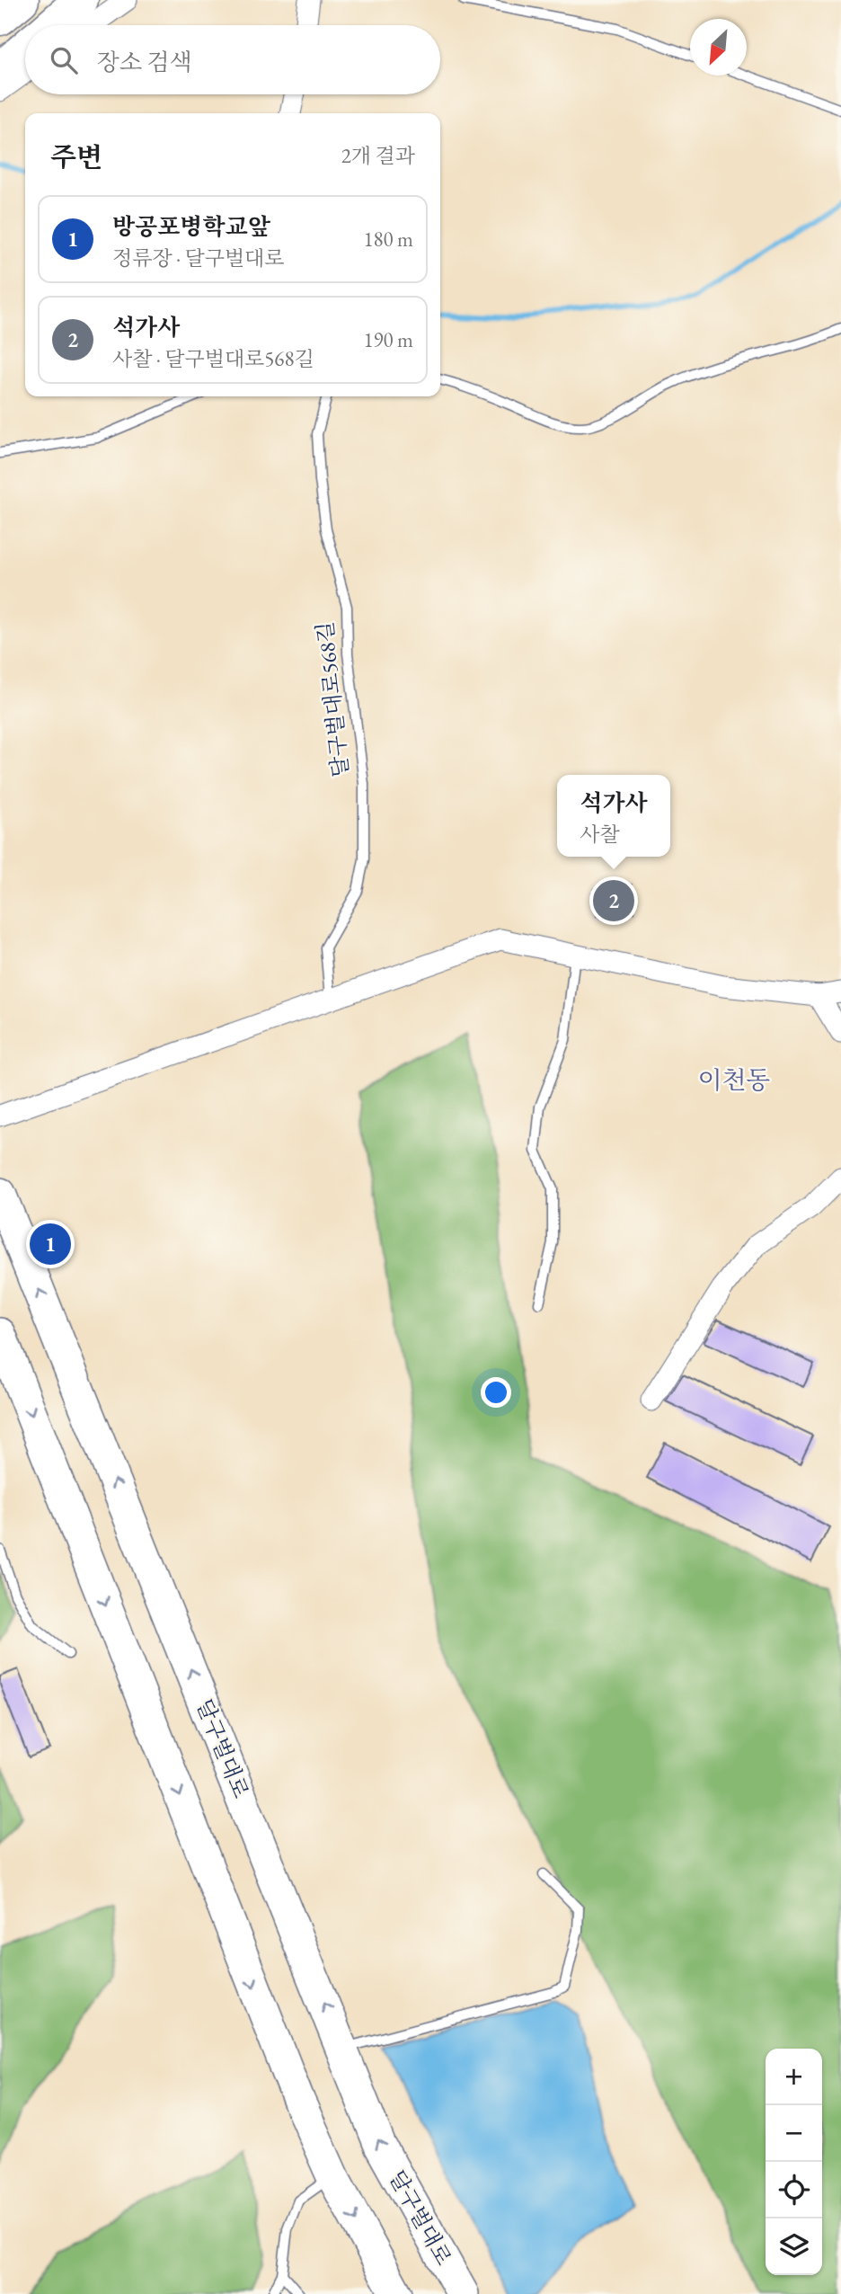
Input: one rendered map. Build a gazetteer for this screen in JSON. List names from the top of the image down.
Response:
{
  "streets": {
    "main road": ["달구벌대로"],
    "lane": ["달구벌대로568길"]
  },
  "districts": ["이천동"],
  "north": "bottom left",
  "page": {
    "search": "장소 검색",
    "heading": ["주변", "2개 결과"],
    "list": [
      {
        "mark": "1",
        "name": "방공포병학교앞",
        "note": "정류장 · 달구벌대로",
        "value": "180 m"
      },
      {
        "mark": "2",
        "name": "석가사",
        "note": "사찰 · 달구벌대로568길",
        "value": "190 m"
      }
    ],
    "popup": ["석가사", "사찰"],
    "pins": ["2", "1"],
    "map_buttons": ["+", "−"]
  }
}
